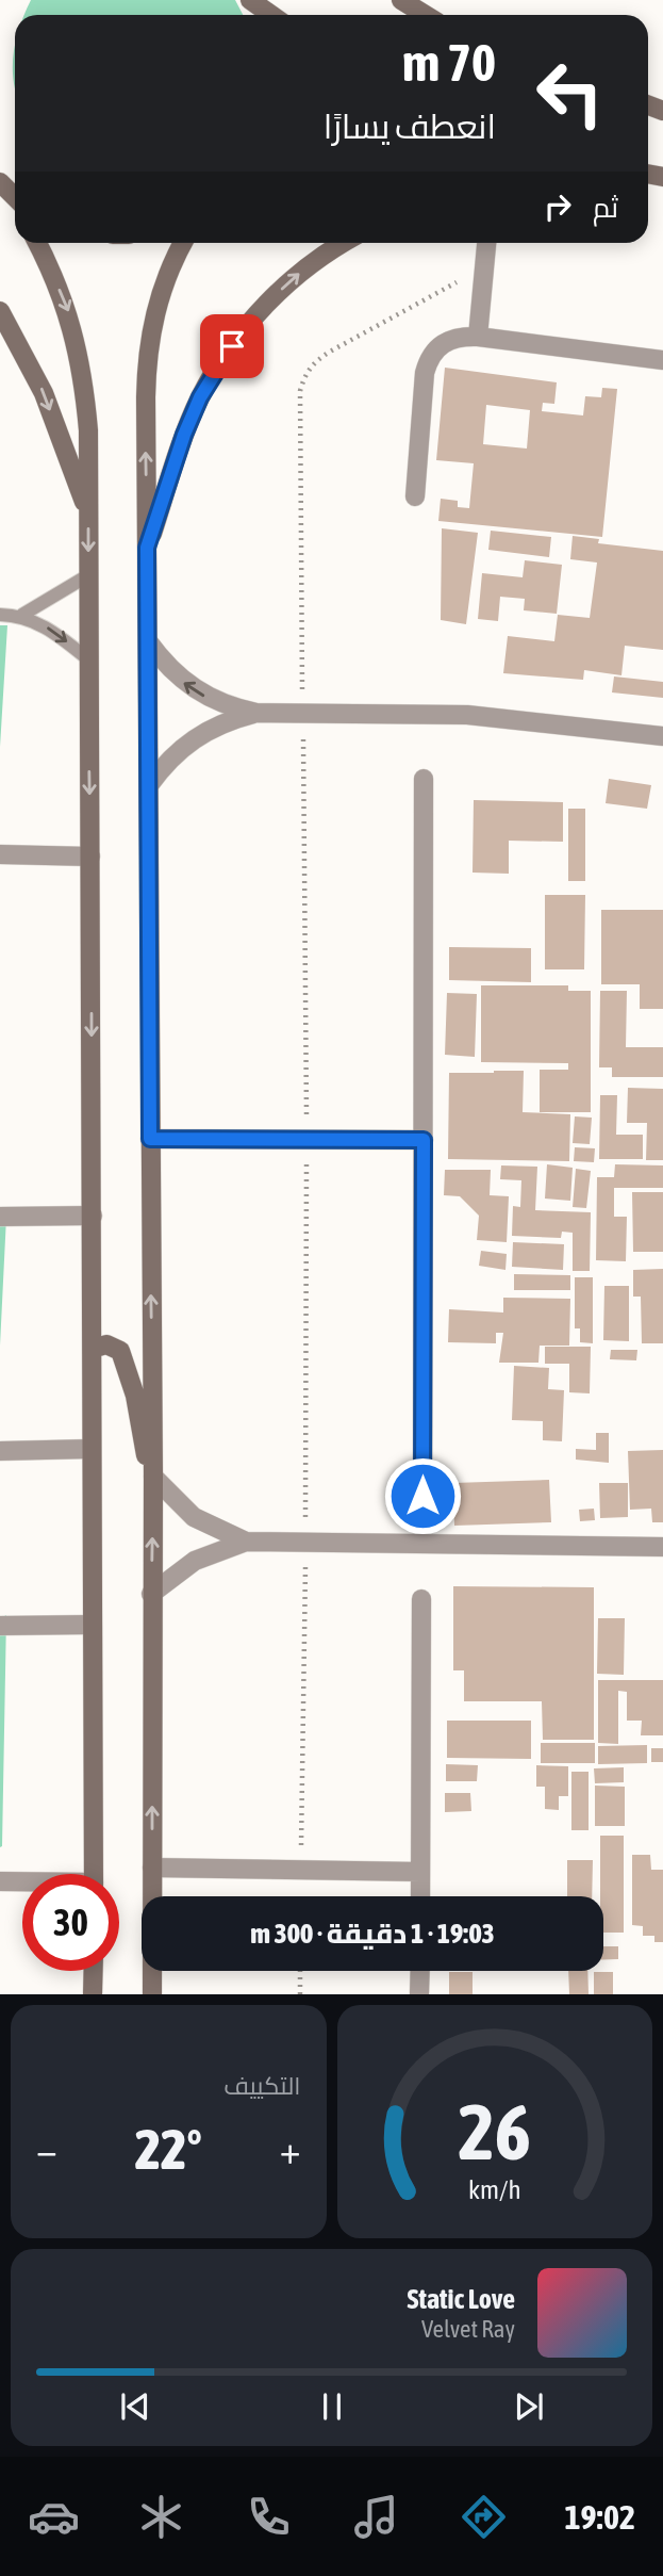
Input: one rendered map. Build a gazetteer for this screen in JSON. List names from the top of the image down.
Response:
{
  "page": {
    "turn": ["70 m", "انعطف يسارًا"],
    "then": "ثم",
    "limit": "30",
    "trip": "19:03 · 1 دقيقة · 300 m",
    "tile": "التكييف",
    "heat": ["−", "22°", "+"],
    "song": ["Static Love", "Velvet Ray"],
    "tabs": "19:02",
    "gauge": ["26", "km/h"]
  }
}
